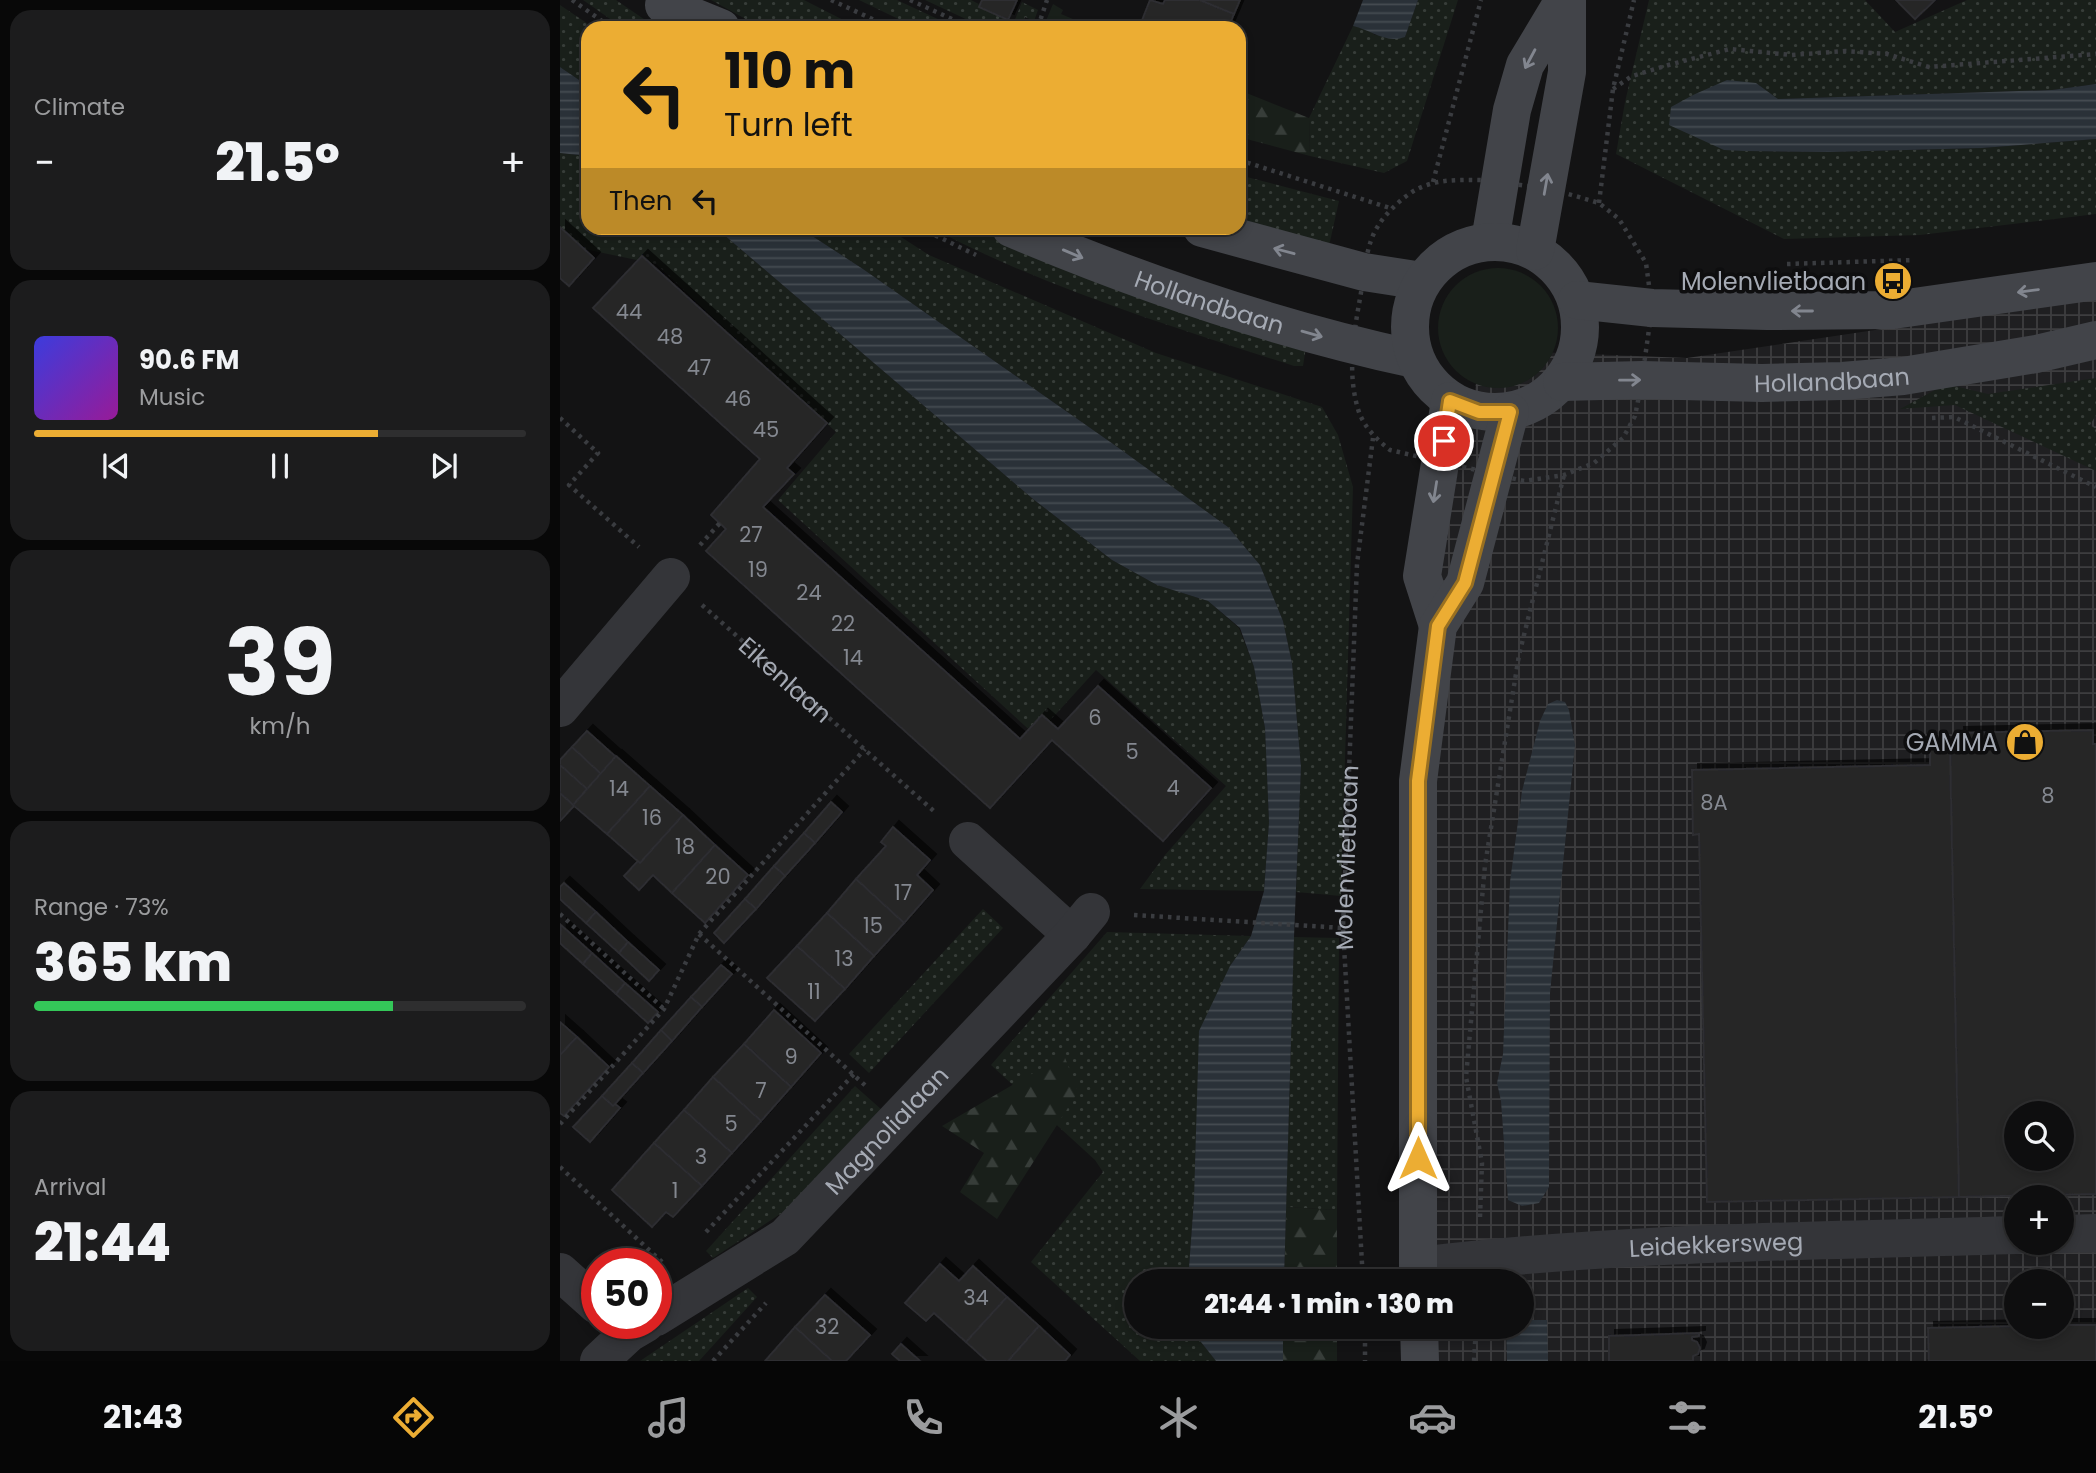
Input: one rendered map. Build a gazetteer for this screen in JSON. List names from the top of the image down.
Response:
{
  "streets": {
    "main road": ["Hollandbaan"],
    "street": ["Magnolialaan", "Leidekkersweg"],
    "path": ["Eikenlaan", "Molenvlietbaan"]
  },
  "places": {
    "bus stop": ["Molenvlietbaan"],
    "shop": ["GAMMA"]
  },
  "house_numbers": [
    "44",
    "48",
    "47",
    "46",
    "45",
    "27",
    "19",
    "24",
    "22",
    "14",
    "6",
    "5",
    "4",
    "14",
    "8",
    "8A",
    "16",
    "18",
    "20",
    "17",
    "15",
    "13",
    "11",
    "9",
    "7",
    "5",
    "3",
    "1",
    "34",
    "32"
  ],
  "page": {
    "tile": [
      "Climate",
      ["39", "km/h"],
      ["Range · 73%", "365 km"],
      ["Arrival", "21:44"]
    ],
    "turn": ["110 m", "Turn left"],
    "heat": ["−", "21.5°", "+"],
    "then": "Then",
    "song": ["90.6 FM", "Music"],
    "map_buttons": ["+", "−"],
    "limit": "50",
    "trip": "21:44 · 1 min · 130 m",
    "tabs": ["21:43", "21.5°"]
  }
}
